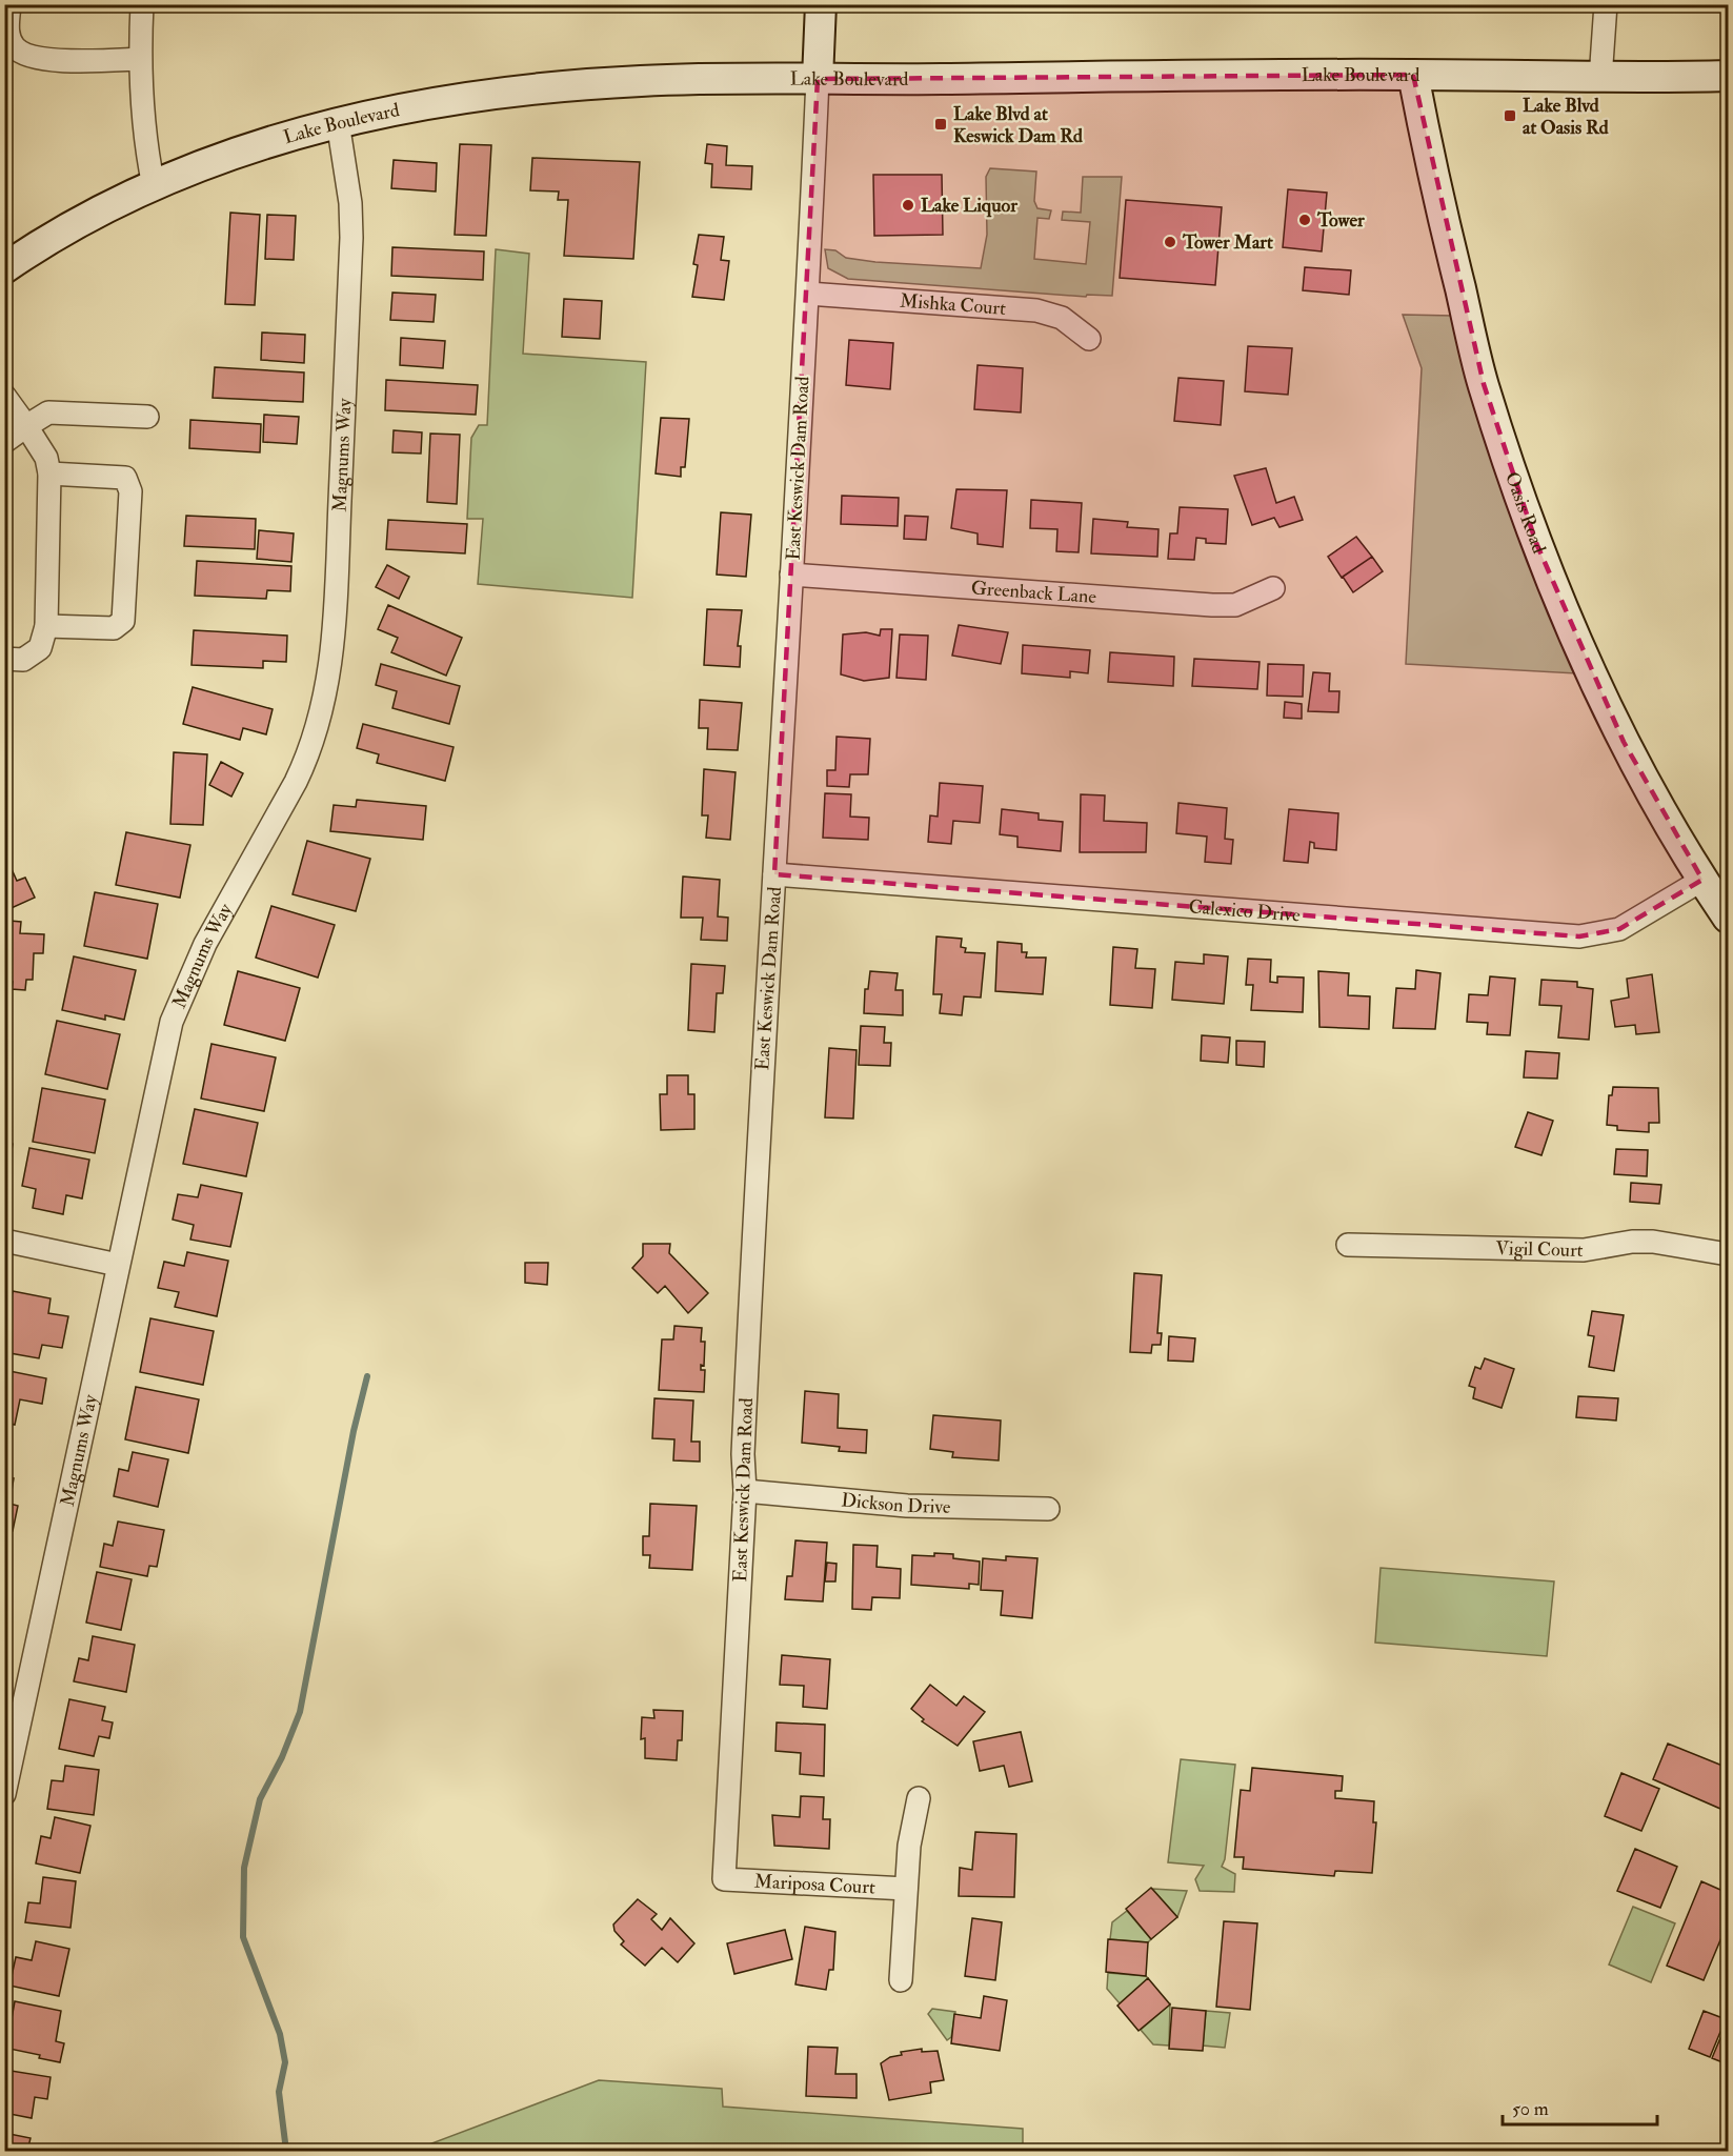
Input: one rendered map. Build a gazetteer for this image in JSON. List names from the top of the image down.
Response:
{
  "streets": {
    "main road": ["Lake Boulevard", "Oasis Road"],
    "street": [
      "Mishka Court",
      "Magnums Way",
      "East Keswick Dam Road",
      "Greenback Lane",
      "Calexico Drive",
      "Vigil Court",
      "Dickson Drive",
      "Mariposa Court"
    ]
  },
  "crossings": [
    ["Lake Boulevard", "Magnums Way"],
    ["Lake Boulevard", "East Keswick Dam Road"],
    ["Lake Boulevard", "Oasis Road"],
    ["Mishka Court", "East Keswick Dam Road"],
    ["East Keswick Dam Road", "Greenback Lane"],
    ["East Keswick Dam Road", "Calexico Drive"],
    ["East Keswick Dam Road", "Dickson Drive"],
    ["East Keswick Dam Road", "Mariposa Court"],
    ["Oasis Road", "Calexico Drive"]
  ],
  "places": {
    "transit": ["Lake Blvd at Oasis Rd", "Lake Blvd at Keswick Dam Rd"],
    "other": ["Lake Liquor", "Tower", "Tower Mart"]
  },
  "scale_bar": "50 m"
}
